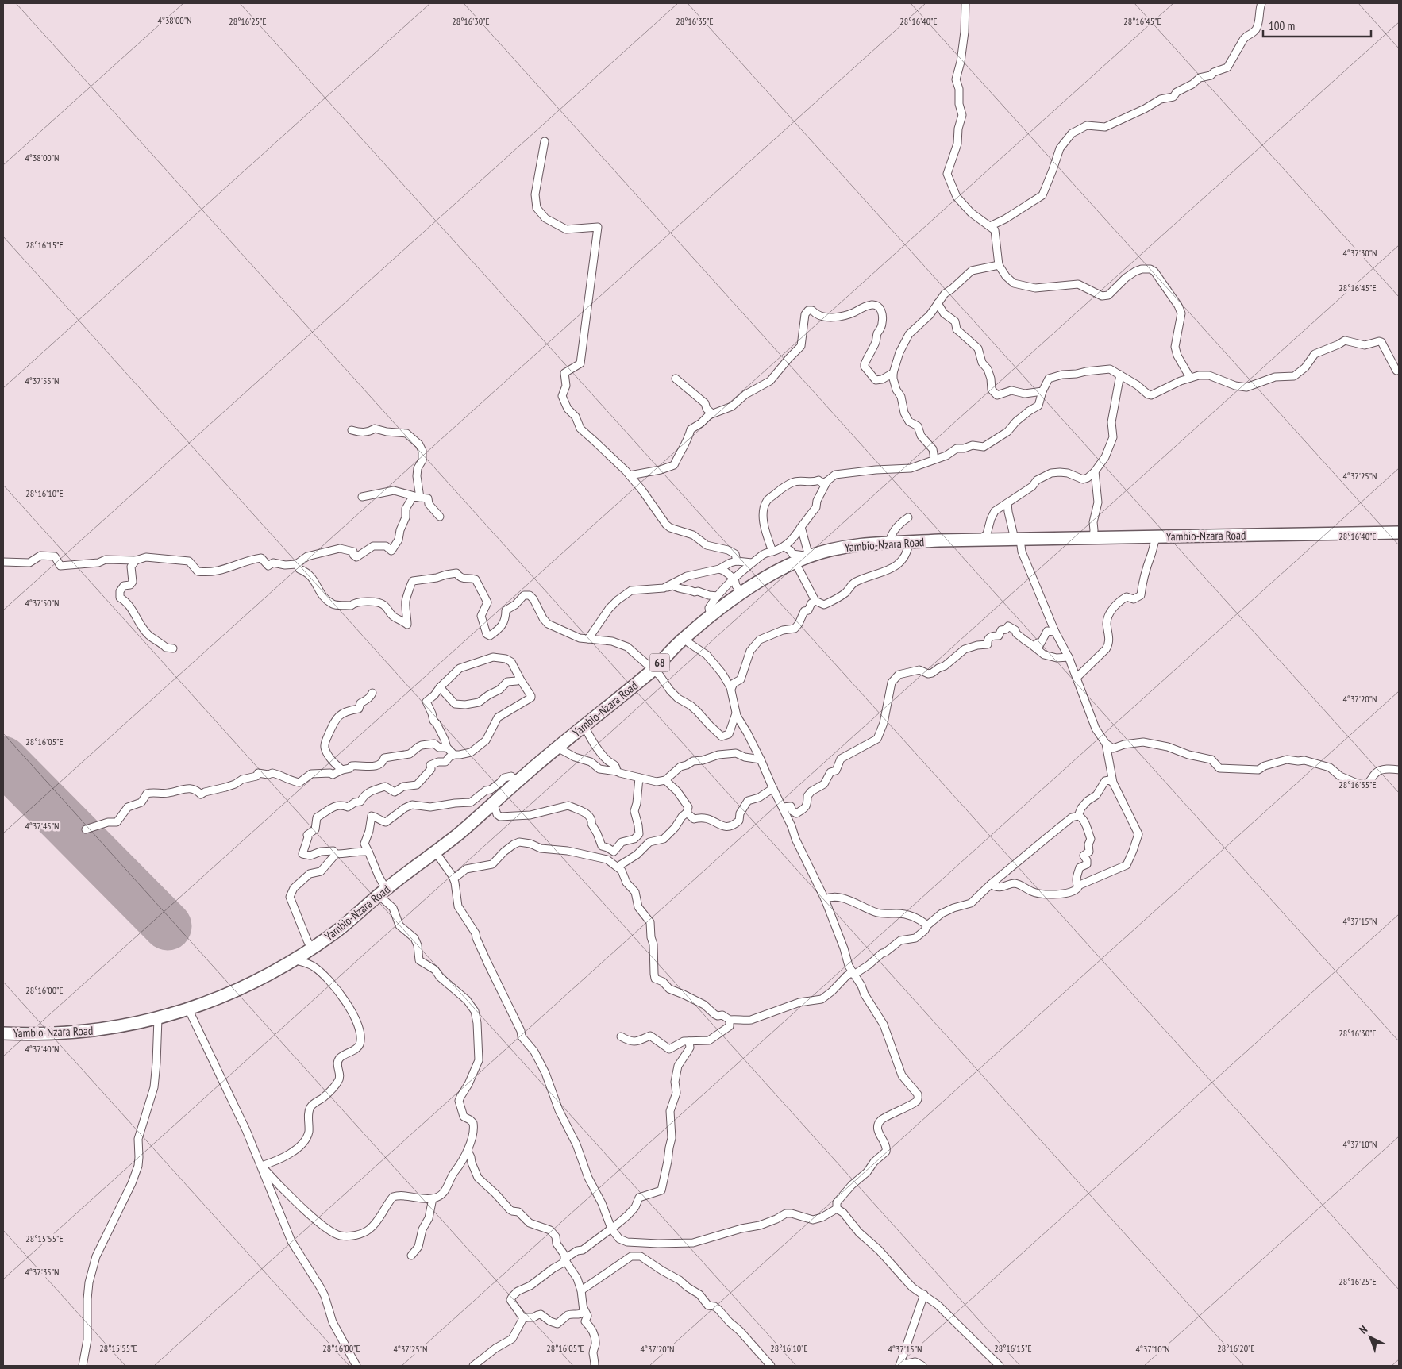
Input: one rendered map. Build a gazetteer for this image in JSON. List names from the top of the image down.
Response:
{
  "streets": {
    "main road": ["Yambio-Nzara Road", "68"]
  },
  "scale_bar": "100 m",
  "north": "top left",
  "coordinates": [
    "4°38'00\"N",
    "28°16'30\"E",
    "28°16'40\"E",
    "28°16'25\"E",
    "28°16'35\"E",
    "28°16'45\"E",
    "28°16'15\"E",
    "4°37'30\"N",
    "4°37'55\"N",
    "4°37'25\"N",
    "28°16'10\"E",
    "4°37'50\"N",
    "4°37'20\"N",
    "28°16'05\"E",
    "4°37'45\"N",
    "4°37'15\"N",
    "28°16'00\"E",
    "4°37'40\"N",
    "4°37'10\"N",
    "28°15'55\"E",
    "4°37'35\"N",
    "28°16'20\"E"
  ]
}
